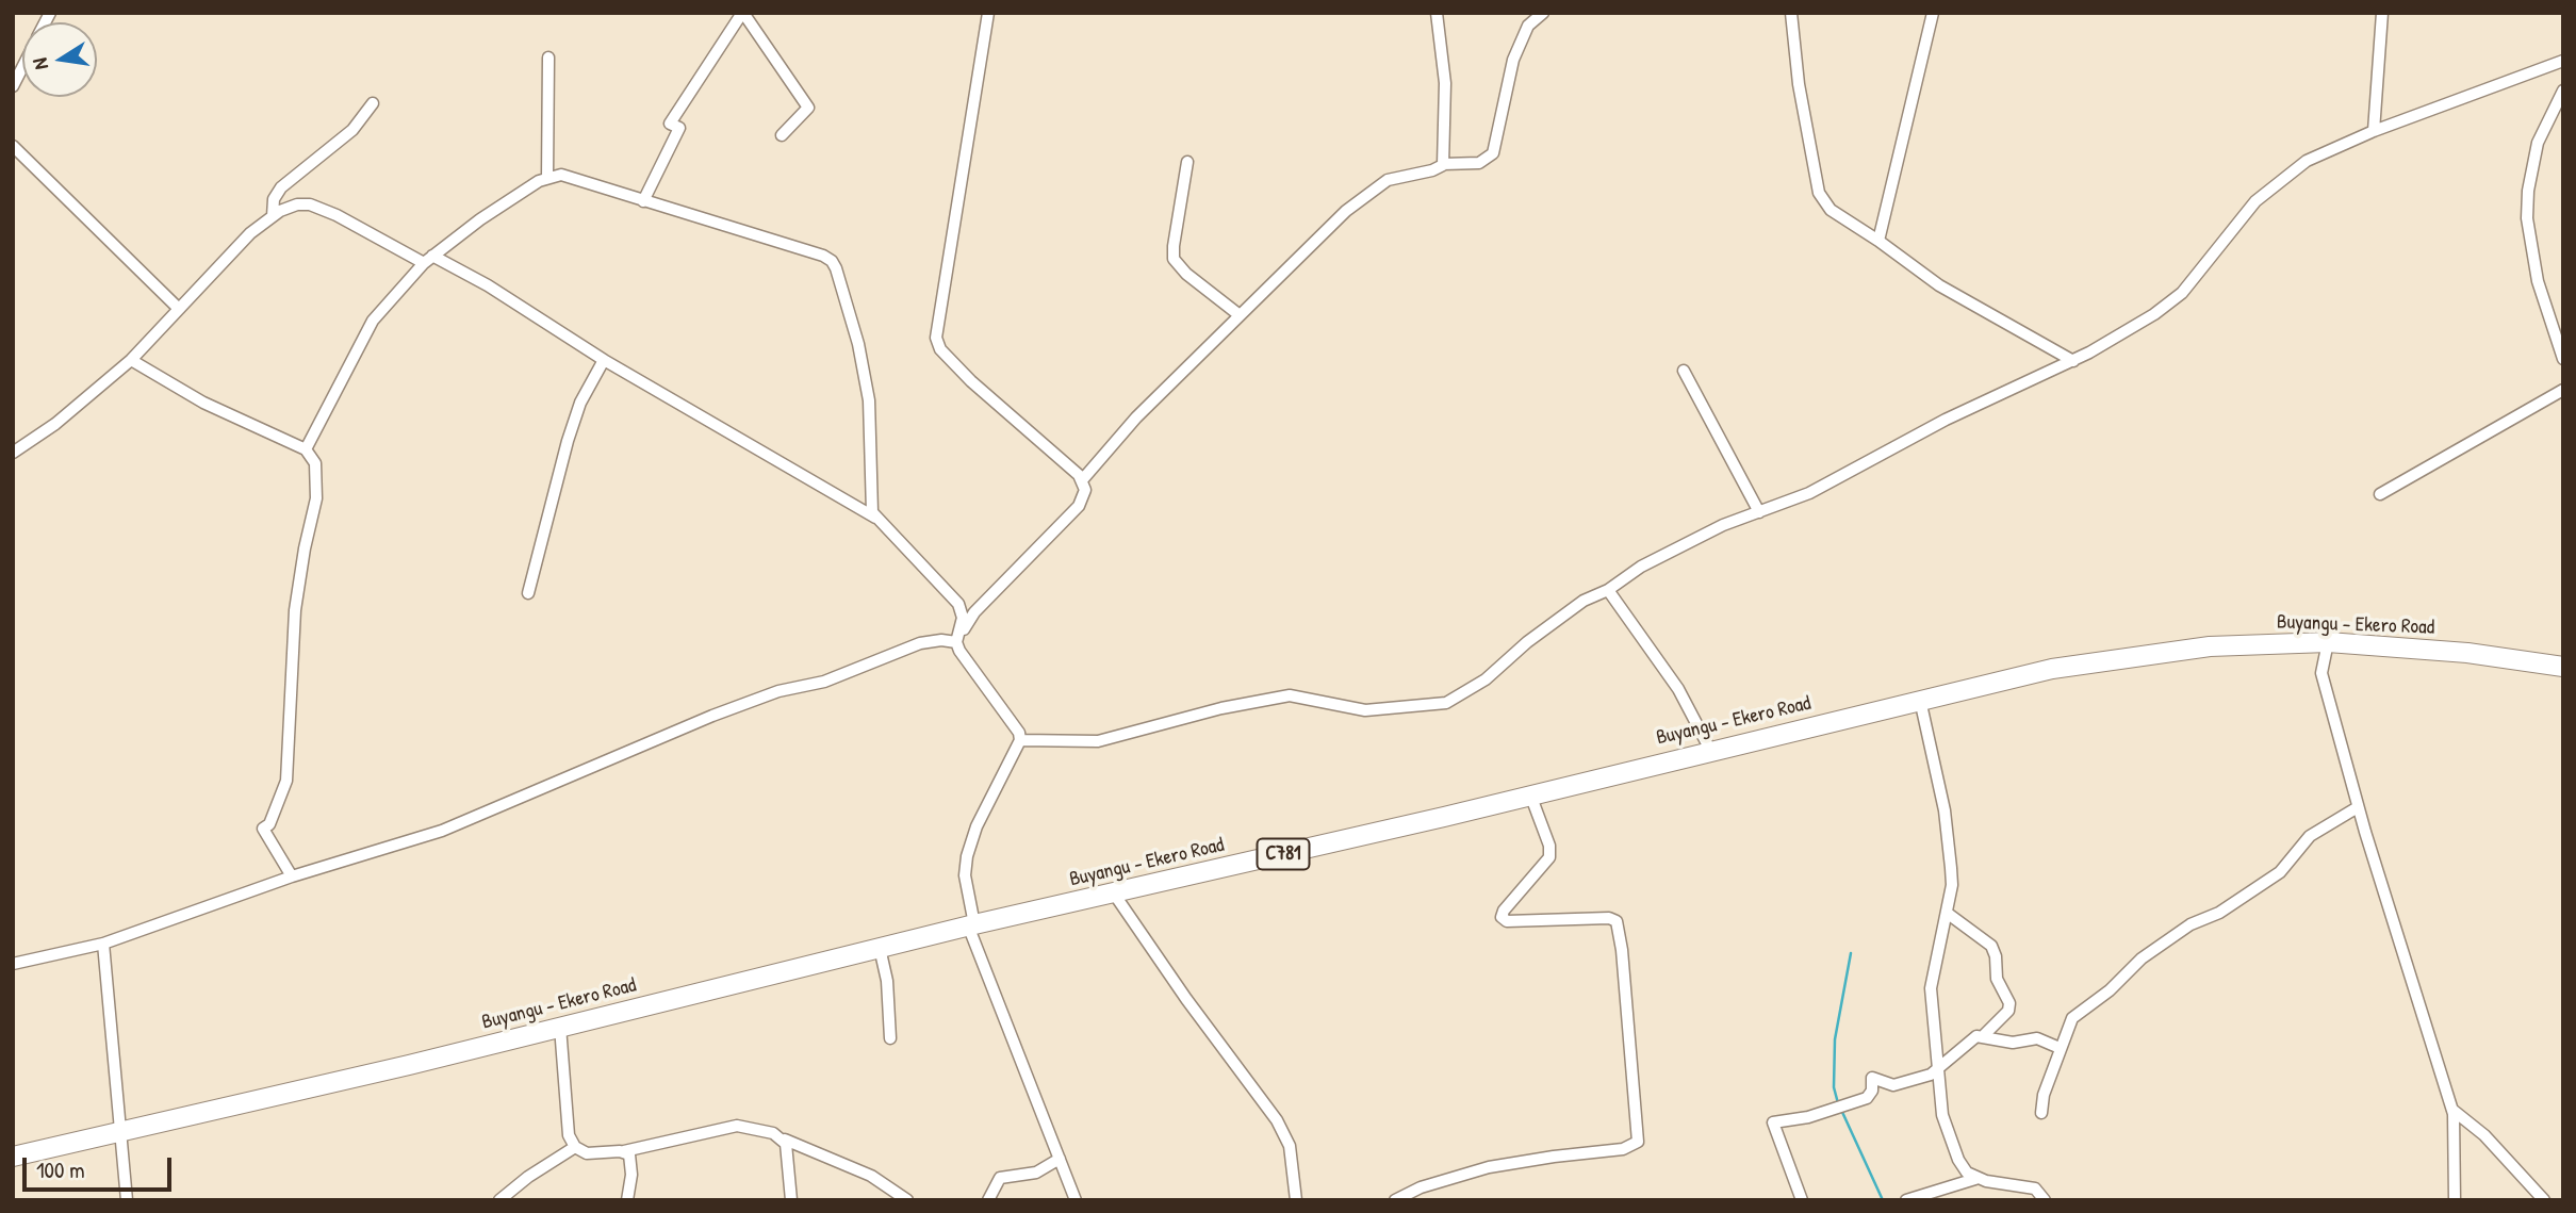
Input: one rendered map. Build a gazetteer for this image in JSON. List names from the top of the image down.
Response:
{
  "streets": {
    "main road": ["Buyangu - Ekero Road", "C781"]
  },
  "scale_bar": "100 m",
  "north": "left"
}
